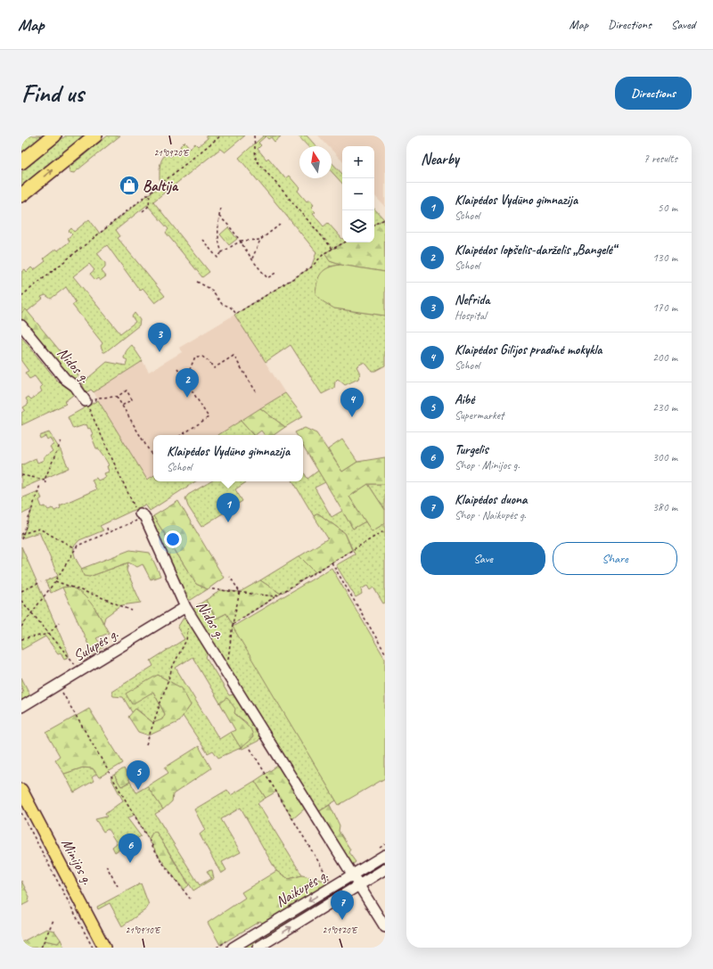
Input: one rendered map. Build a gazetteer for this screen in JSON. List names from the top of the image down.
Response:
{
  "streets": {
    "main road": ["Minijos g."],
    "street": ["Nidos g.", "Sulupės g.", "Naikupės g."]
  },
  "crossings": [
    ["Nidos g.", "Sulupės g."],
    ["Nidos g.", "Naikupės g."]
  ],
  "places": {
    "shop": ["Baltija"]
  },
  "north": "top",
  "page": {
    "header": "Map",
    "nav": ["Map", "Directions", "Saved"],
    "buttons": [
      "Directions",
      ["Save", "Share"]
    ],
    "title": "Find us",
    "heading": ["Nearby", "7 results"],
    "map_buttons": ["+", "−"],
    "list": [
      {
        "mark": "1",
        "name": "Klaipėdos Vydūno gimnazija",
        "note": "School",
        "value": "50 m"
      },
      {
        "mark": "2",
        "name": "Klaipėdos lopšelis-darželis „Bangelė“",
        "note": "School",
        "value": "130 m"
      },
      {
        "mark": "3",
        "name": "Nefrida",
        "note": "Hospital",
        "value": "170 m"
      },
      {
        "mark": "4",
        "name": "Klaipėdos Gilijos pradinė mokykla",
        "note": "School",
        "value": "200 m"
      },
      {
        "mark": "5",
        "name": "Aibė",
        "note": "Supermarket",
        "value": "230 m"
      },
      {
        "mark": "6",
        "name": "Turgelis",
        "note": "Shop · Minijos g.",
        "value": "300 m"
      },
      {
        "mark": "7",
        "name": "Klaipėdos duona",
        "note": "Shop · Naikupės g.",
        "value": "380 m"
      }
    ],
    "pins": [
      "3",
      "2",
      "4",
      "1",
      "5",
      "6",
      "7"
    ],
    "popup": ["Klaipėdos Vydūno gimnazija", "School"]
  },
  "coordinates": ["21°09'20\"E", "21°09'10\"E"]
}
